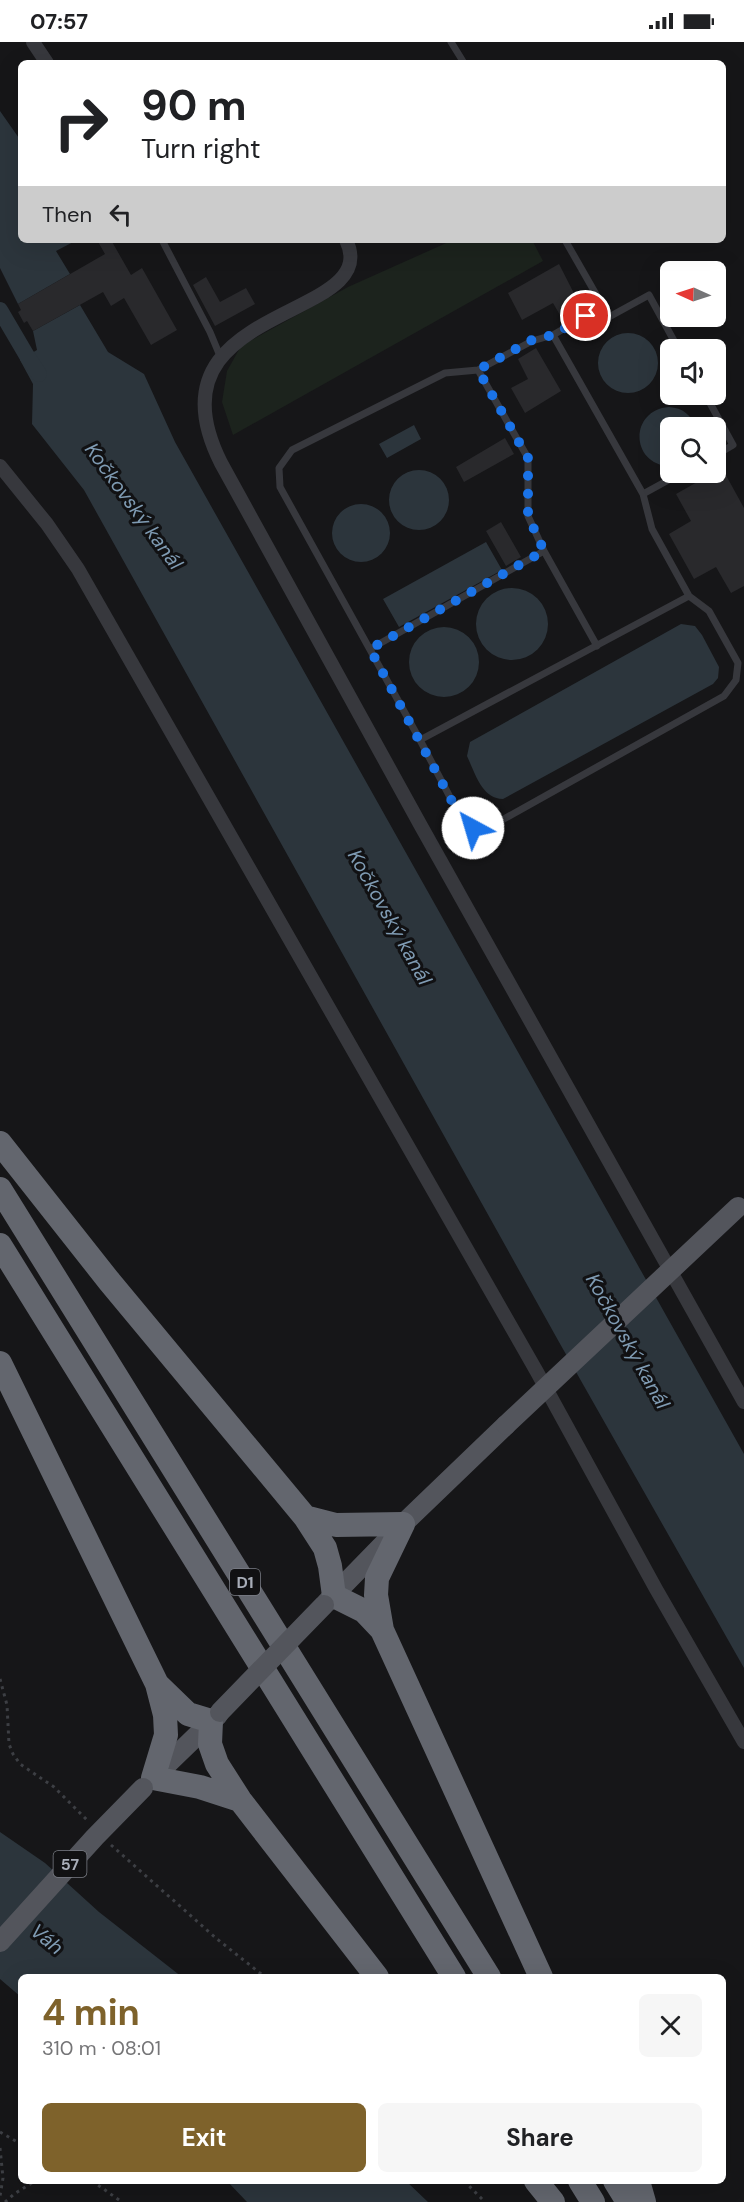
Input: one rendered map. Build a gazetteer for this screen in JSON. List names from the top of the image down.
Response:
{
  "streets": {
    "highway": ["D1"],
    "main road": ["57"]
  },
  "water": ["Kočkovský kanál", "Váh"],
  "north": "left",
  "page": {
    "status": "07:57",
    "turn": ["90 m", "Turn right"],
    "then": "Then",
    "heading": ["4 min", "310 m · 08:01"],
    "buttons": ["Exit", "Share"]
  }
}
